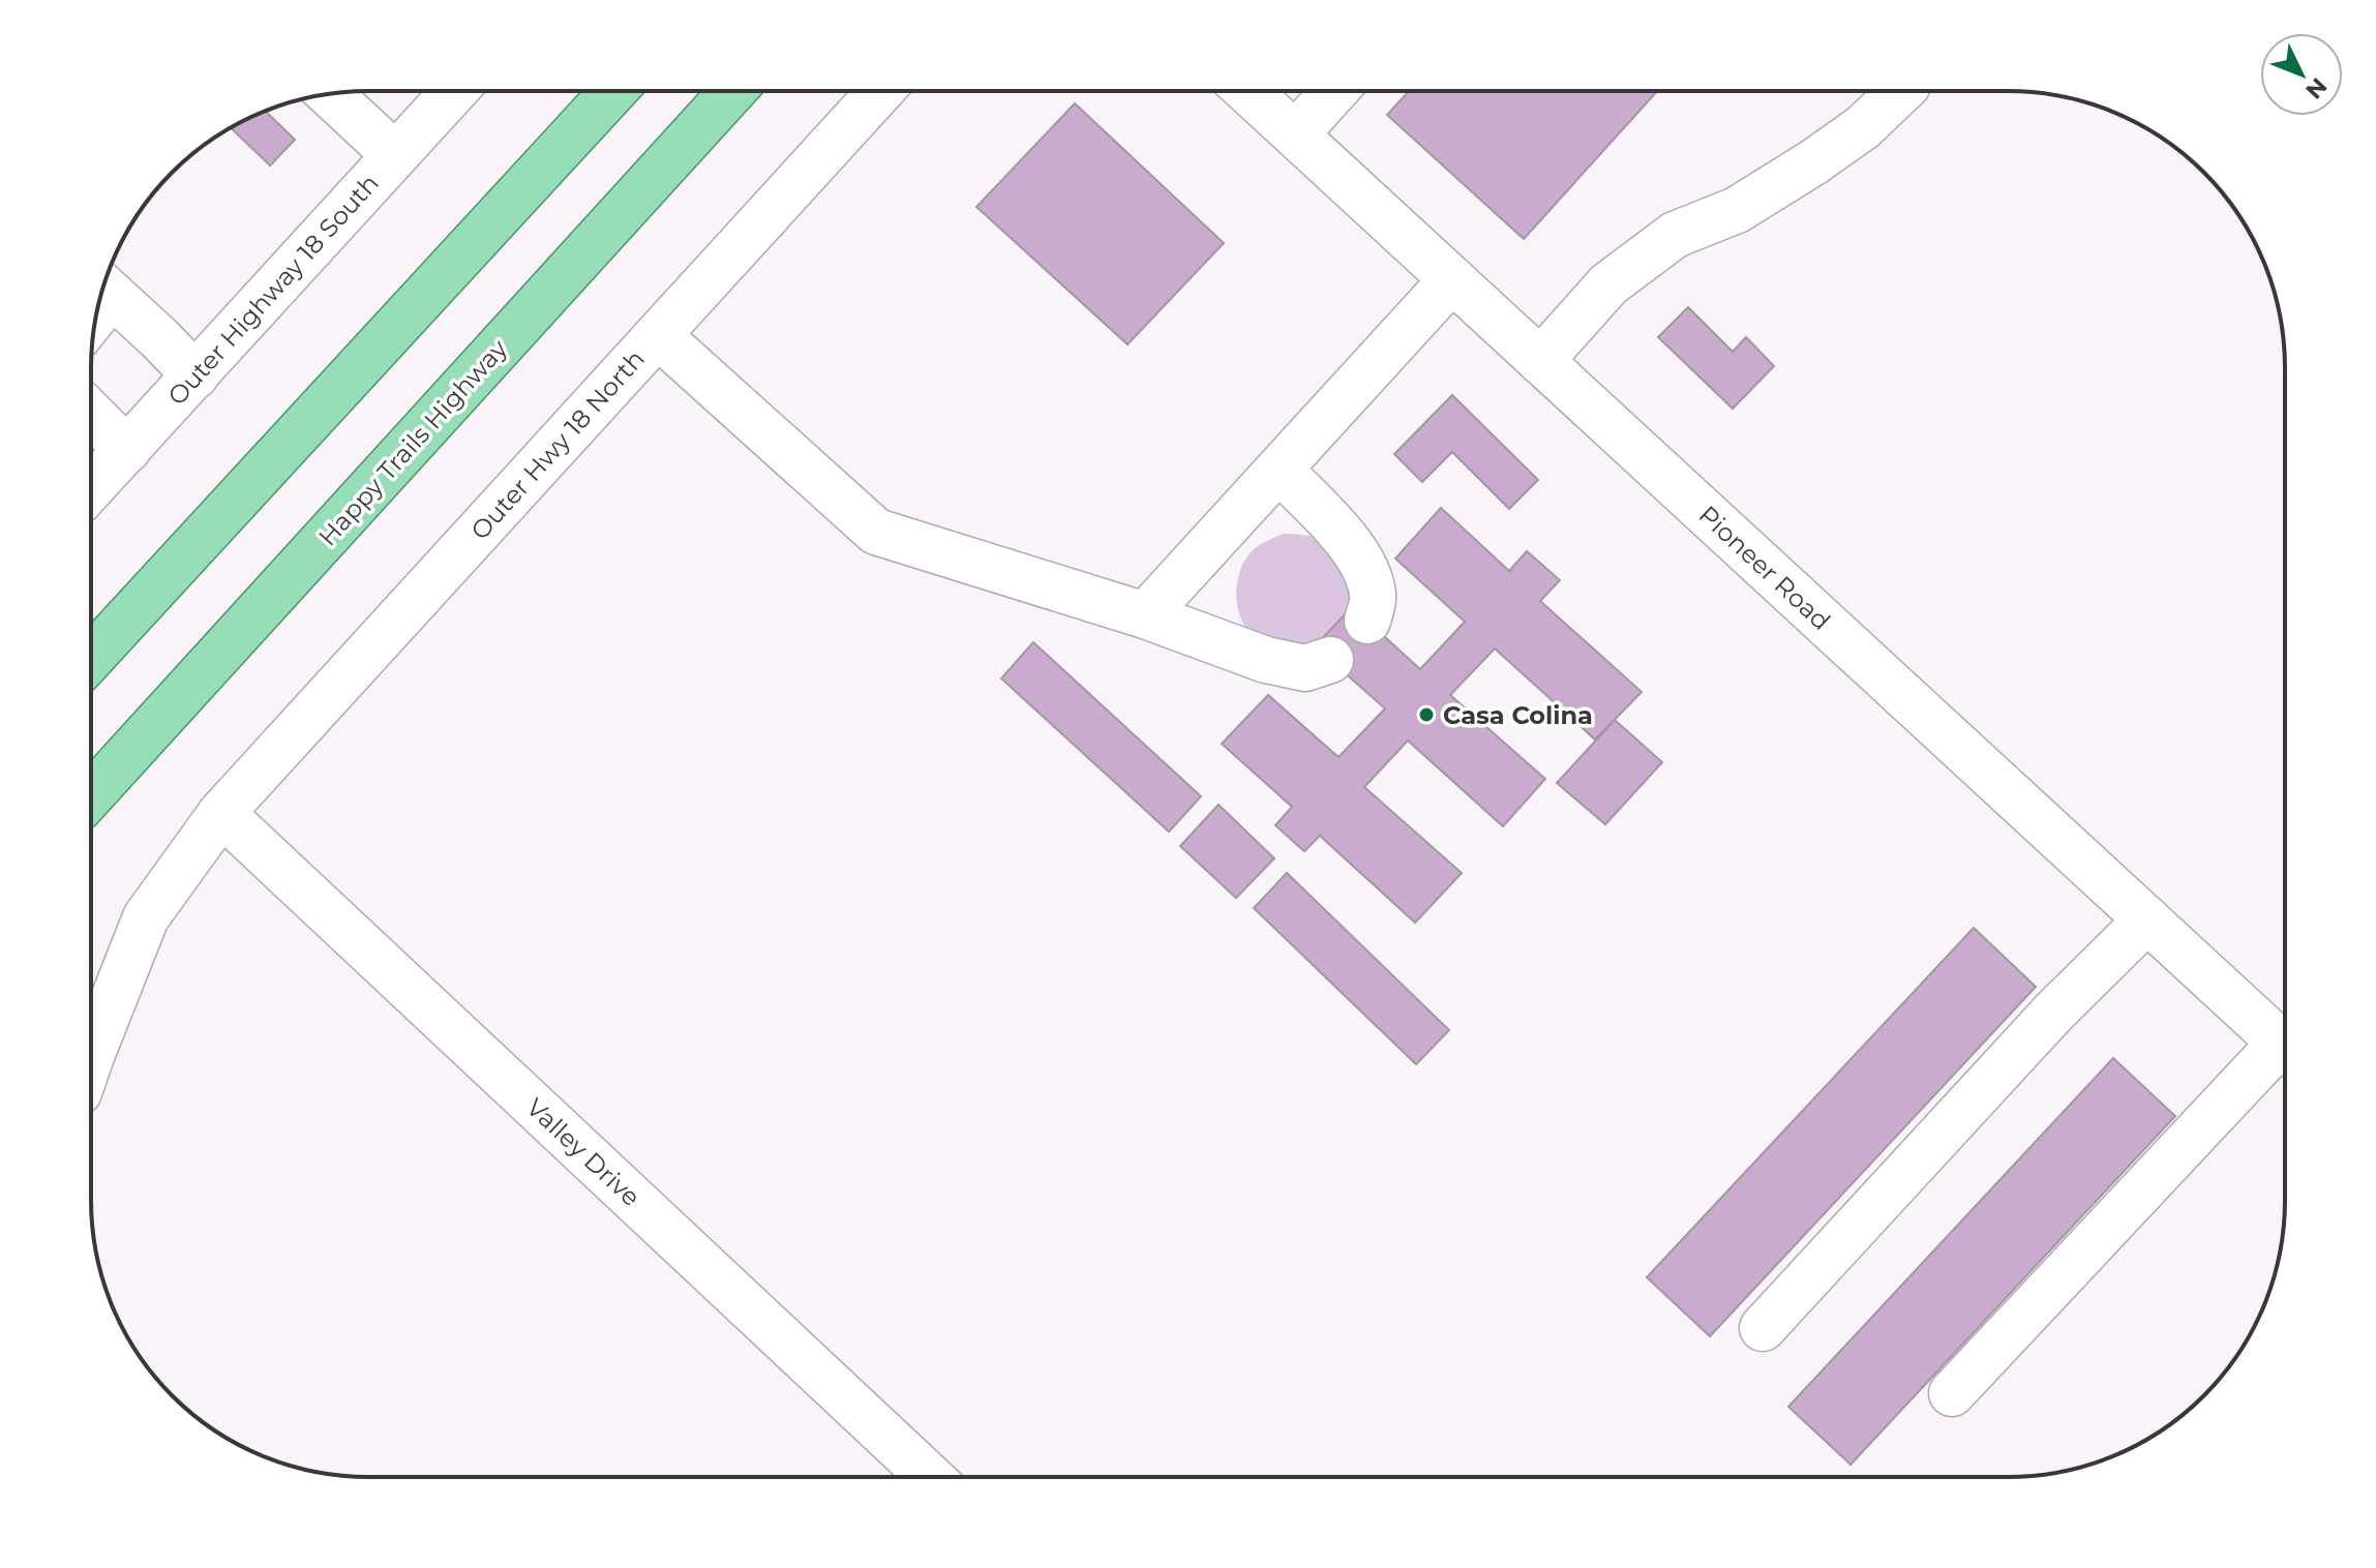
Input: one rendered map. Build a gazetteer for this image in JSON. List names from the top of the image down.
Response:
{
  "streets": {
    "main road": ["Happy Trails Highway"],
    "street": [
      "Outer Highway 18 South",
      "Outer Hwy 18 North",
      "Pioneer Road",
      "Valley Drive"
    ]
  },
  "crossings": [
    ["Outer Hwy 18 North", "Valley Drive"]
  ],
  "places": ["Casa Colina"],
  "north": "bottom right"
}
